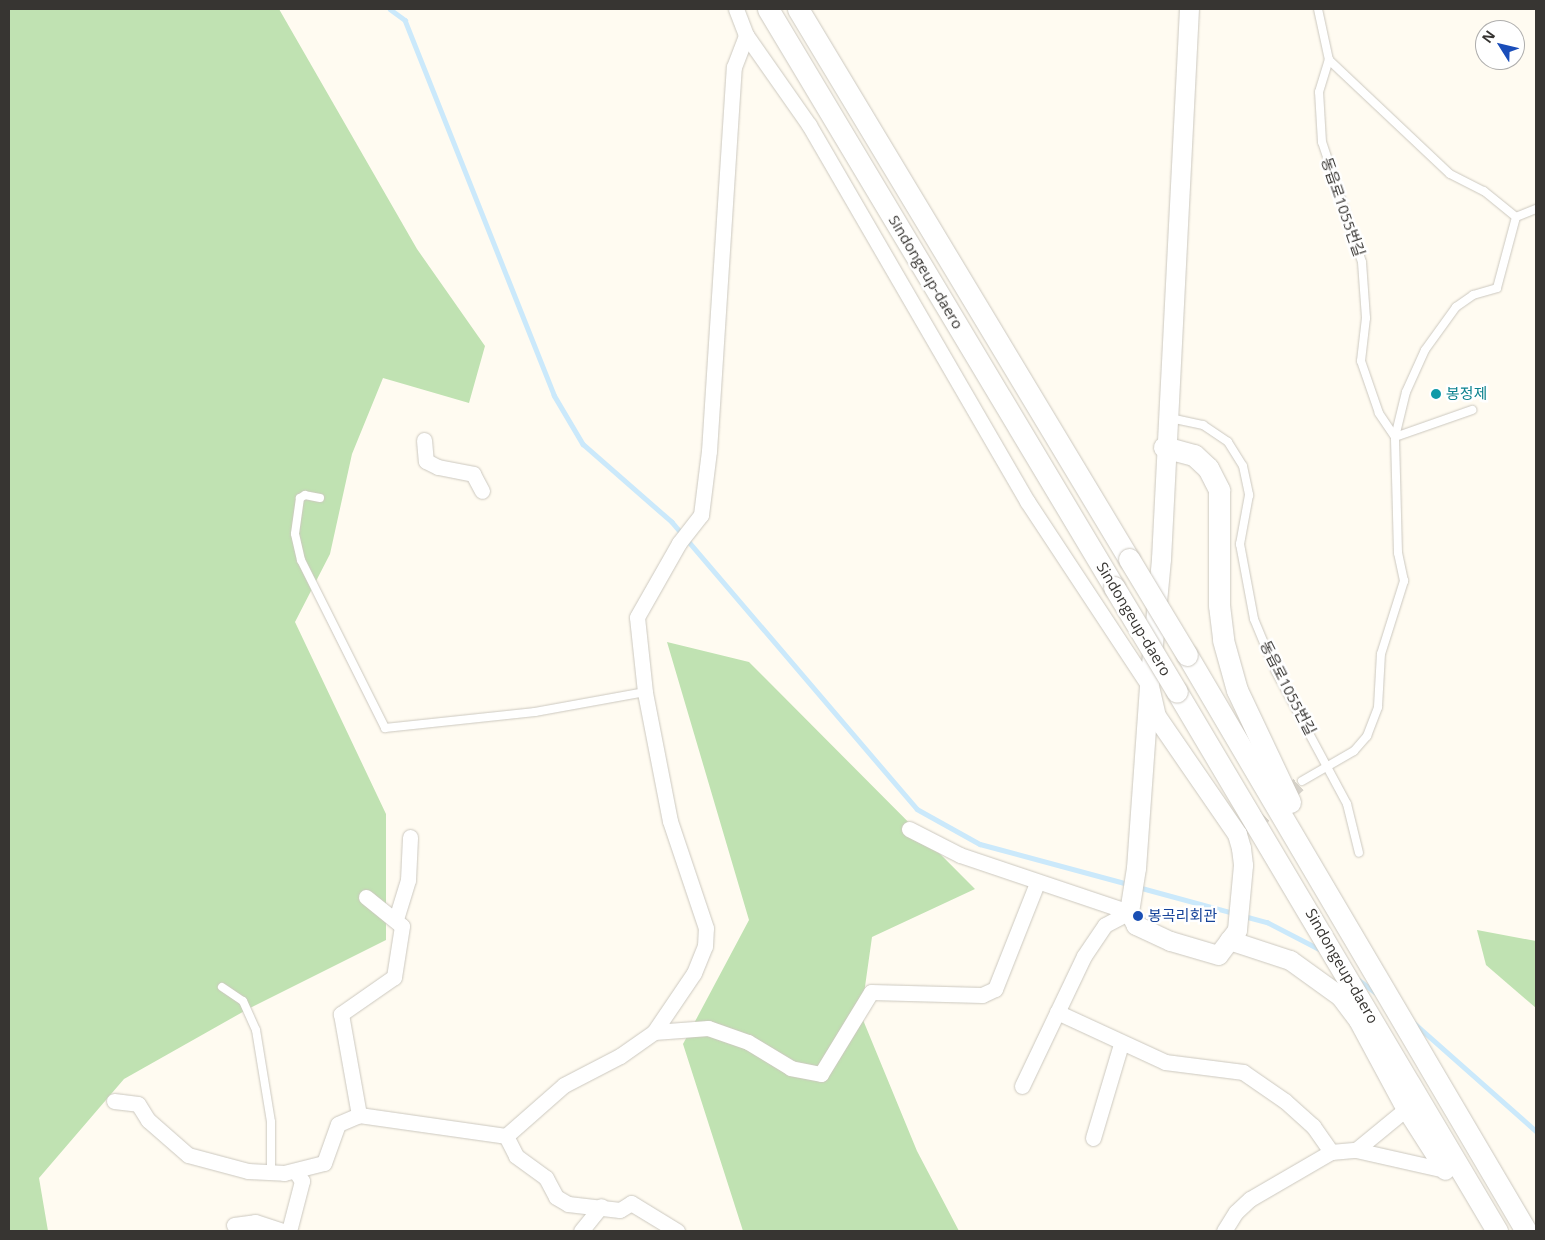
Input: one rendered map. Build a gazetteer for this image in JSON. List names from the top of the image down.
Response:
{
  "streets": {
    "main road": ["Sindongeup-daero"],
    "lane": ["동읍로1055번길"]
  },
  "places": ["봉정제", "봉곡리회관"],
  "north": "top left"
}
